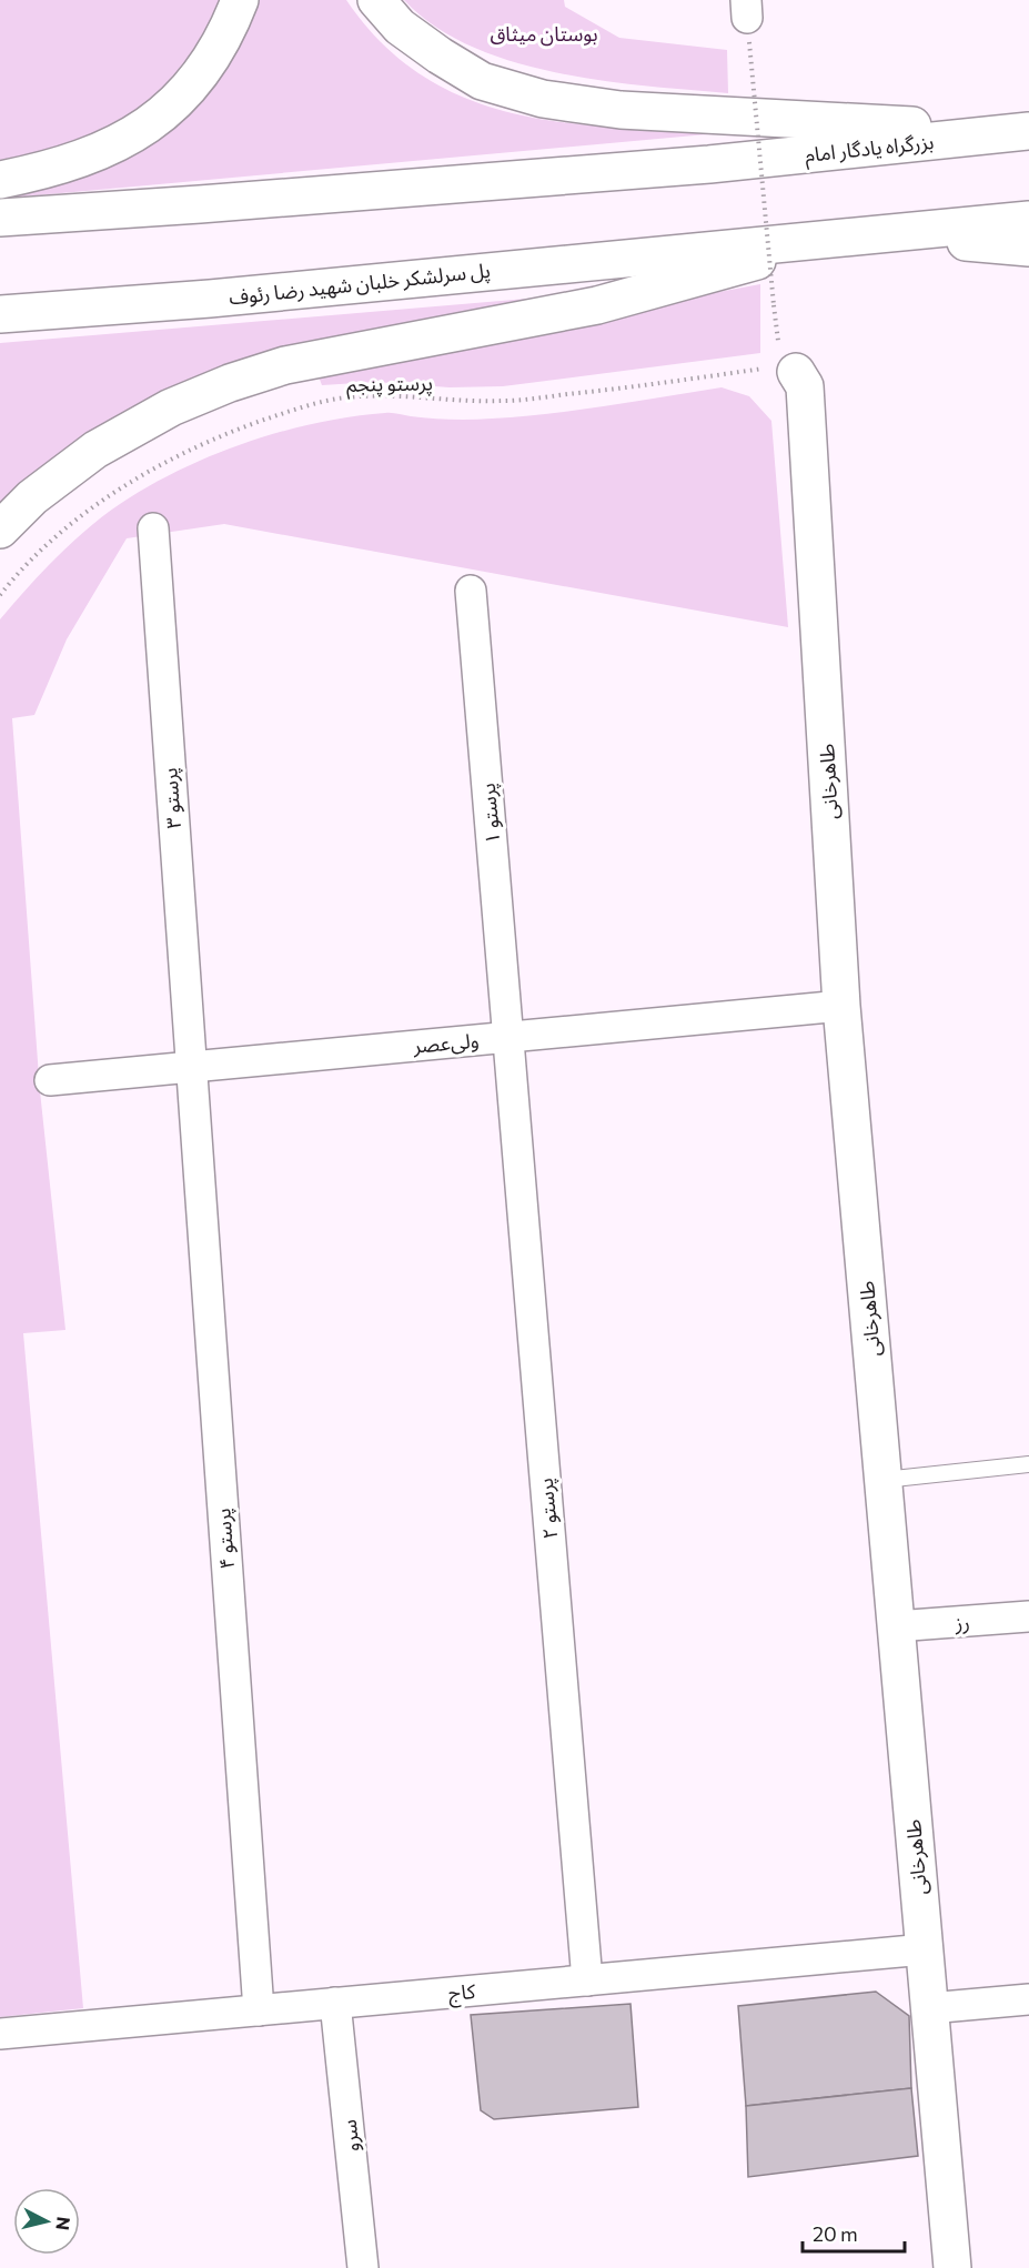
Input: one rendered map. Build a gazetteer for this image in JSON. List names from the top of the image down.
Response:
{
  "streets": {
    "main road": ["بزرگراه یادگار امام", "پل سرلشکر خلبان شهید رضا رئوف", "طاهرخانی"],
    "street": [
      "پرستو ۳",
      "پرستو ۱",
      "ولی‌عصر",
      "پرستو ۲",
      "پرستو ۴",
      "رز",
      "کاج",
      "سرو"
    ],
    "path": ["پرستو پنجم"]
  },
  "crossings": [
    ["پرستو پنجم", "طاهرخانی"],
    ["طاهرخانی", "ولی‌عصر"],
    ["طاهرخانی", "رز"],
    ["طاهرخانی", "کاج"],
    ["پرستو ۳", "ولی‌عصر"],
    ["پرستو ۳", "پرستو ۴"],
    ["پرستو ۱", "ولی‌عصر"],
    ["پرستو ۱", "پرستو ۲"],
    ["ولی‌عصر", "پرستو ۲"],
    ["ولی‌عصر", "پرستو ۴"],
    ["پرستو ۲", "کاج"],
    ["پرستو ۴", "کاج"],
    ["کاج", "سرو"]
  ],
  "parks": ["بوستان میثاق"],
  "scale_bar": "20 m",
  "north": "right"
}
